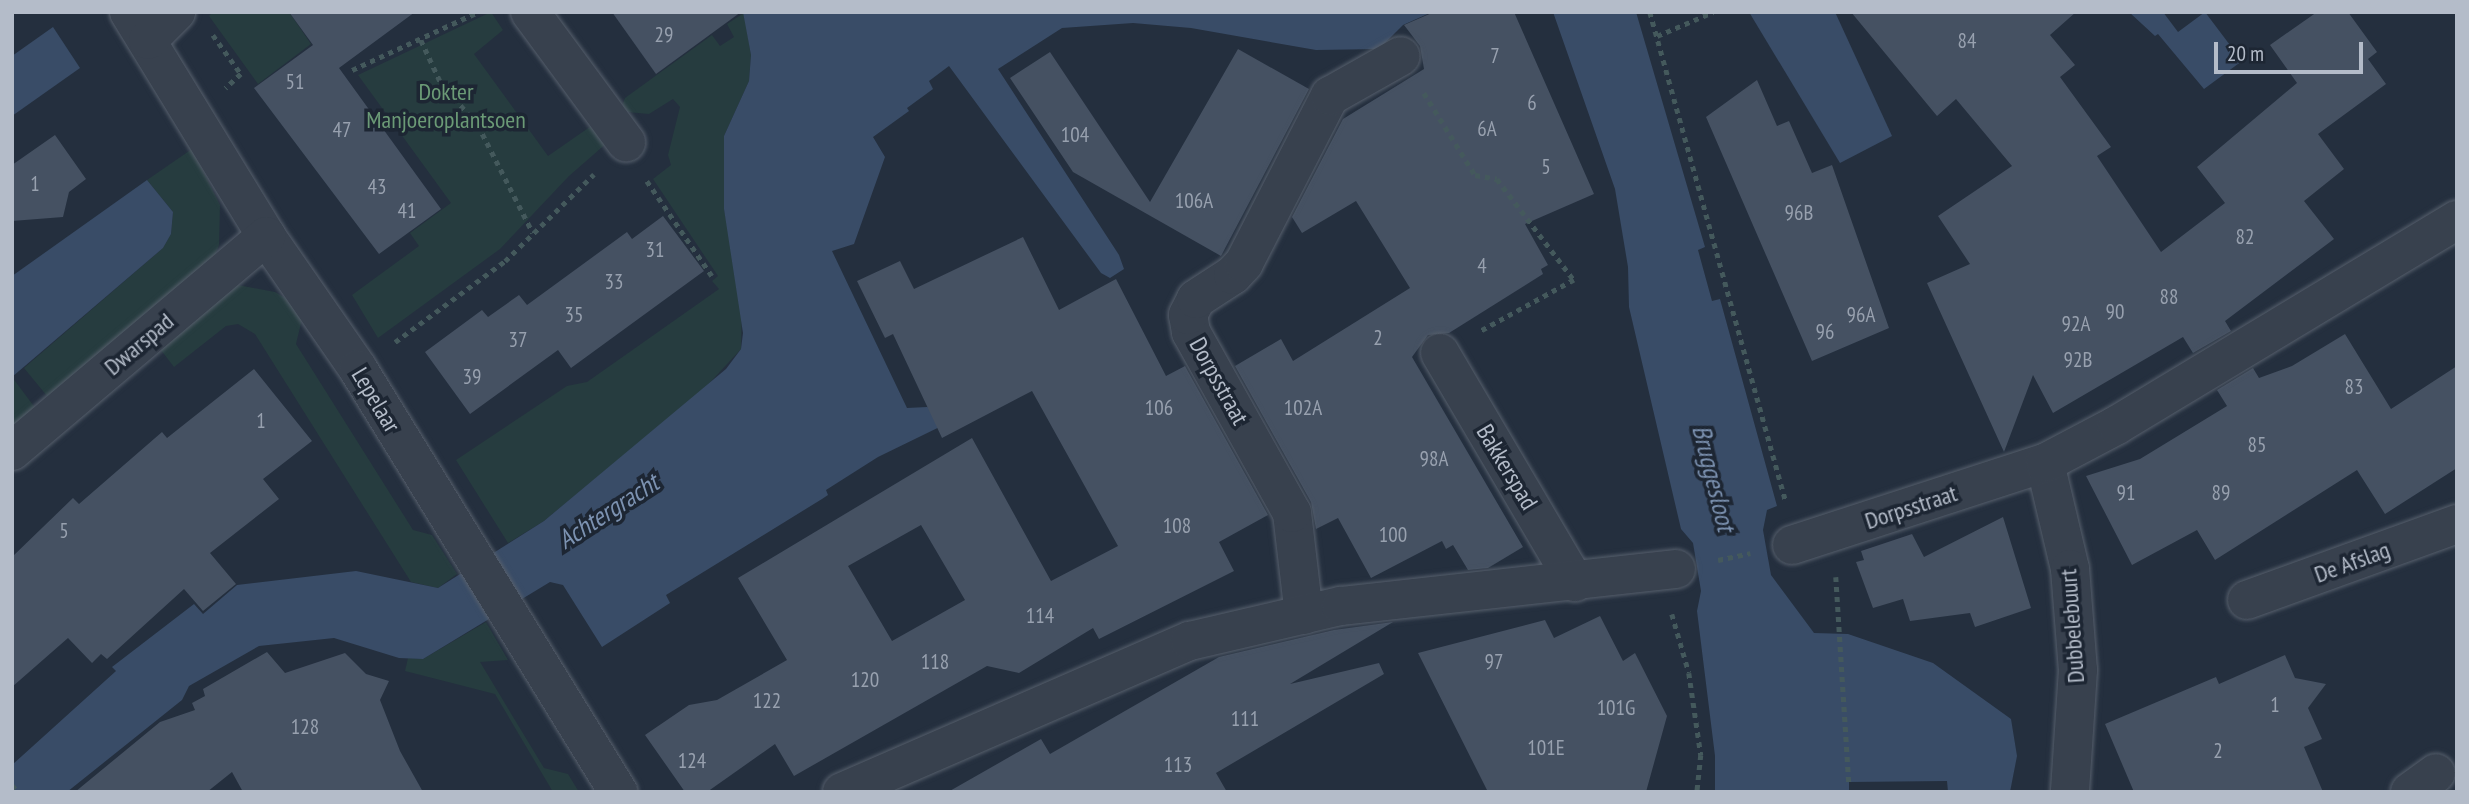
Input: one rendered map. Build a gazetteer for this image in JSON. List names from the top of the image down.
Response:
{
  "streets": {
    "street": [
      "Dwarspad",
      "Dorpsstraat",
      "Lepelaar",
      "Bakkerspad",
      "De Afslag",
      "Dubbelebuurt"
    ]
  },
  "crossings": [
    ["Dwarspad", "Lepelaar"],
    ["Dorpsstraat", "Dubbelebuurt"]
  ],
  "water": ["Bruggesloot", "Achtergracht"],
  "parks": ["Dokter Manjoeroplantsoen"],
  "house_numbers": [
    "29",
    "84",
    "7",
    "51",
    "6",
    "6A",
    "47",
    "104",
    "5",
    "1",
    "43",
    "106A",
    "41",
    "96B",
    "82",
    "31",
    "4",
    "33",
    "88",
    "90",
    "35",
    "96A",
    "92A",
    "96",
    "2",
    "37",
    "92B",
    "39",
    "83",
    "106",
    "102A",
    "1",
    "85",
    "98A",
    "91",
    "89",
    "108",
    "5",
    "100",
    "114",
    "118",
    "97",
    "120",
    "122",
    "1",
    "101G",
    "111",
    "128",
    "101E",
    "2",
    "124",
    "113"
  ],
  "scale_bar": "20 m"
}
